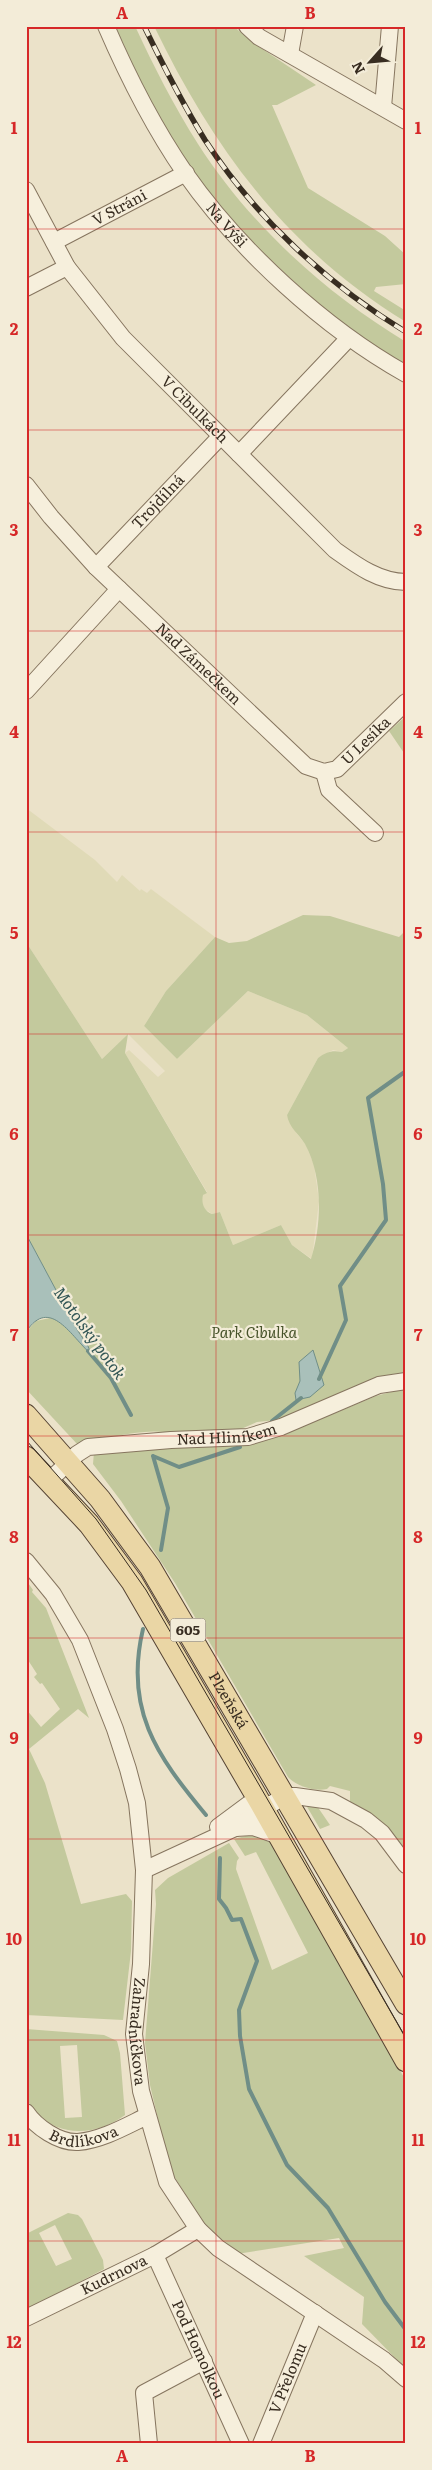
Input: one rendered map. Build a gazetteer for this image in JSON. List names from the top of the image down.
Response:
{
  "streets": {
    "main road": ["605", "Plzeňská"],
    "street": [
      "V Stráni",
      "Na Výši",
      "V Cibulkách",
      "Trojdílná",
      "Nad Zámečkem",
      "U Lesíka",
      "Nad Hliníkem",
      "Zahradníčkova",
      "Brdlíkova",
      "Kudrnova",
      "Pod Homolkou",
      "V Přelomu"
    ]
  },
  "crossings": [
    ["V Stráni", "Na Výši"],
    ["V Stráni", "V Cibulkách"],
    ["V Cibulkách", "Trojdílná"],
    ["Trojdílná", "Nad Zámečkem"],
    ["Nad Zámečkem", "U Lesíka"],
    ["Nad Hliníkem", "Plzeňská"],
    ["Zahradníčkova", "Brdlíkova"],
    ["Zahradníčkova", "Kudrnova"],
    ["Zahradníčkova", "V Přelomu"],
    ["Kudrnova", "Pod Homolkou"]
  ],
  "water": ["Motolský potok"],
  "parks": ["Park Cibulka"],
  "north": "bottom left",
  "grid": {
    "columns": ["A", "B"],
    "rows": [
      "1",
      "2",
      "3",
      "4",
      "5",
      "6",
      "7",
      "8",
      "9",
      "10",
      "11",
      "12"
    ]
  }
}
